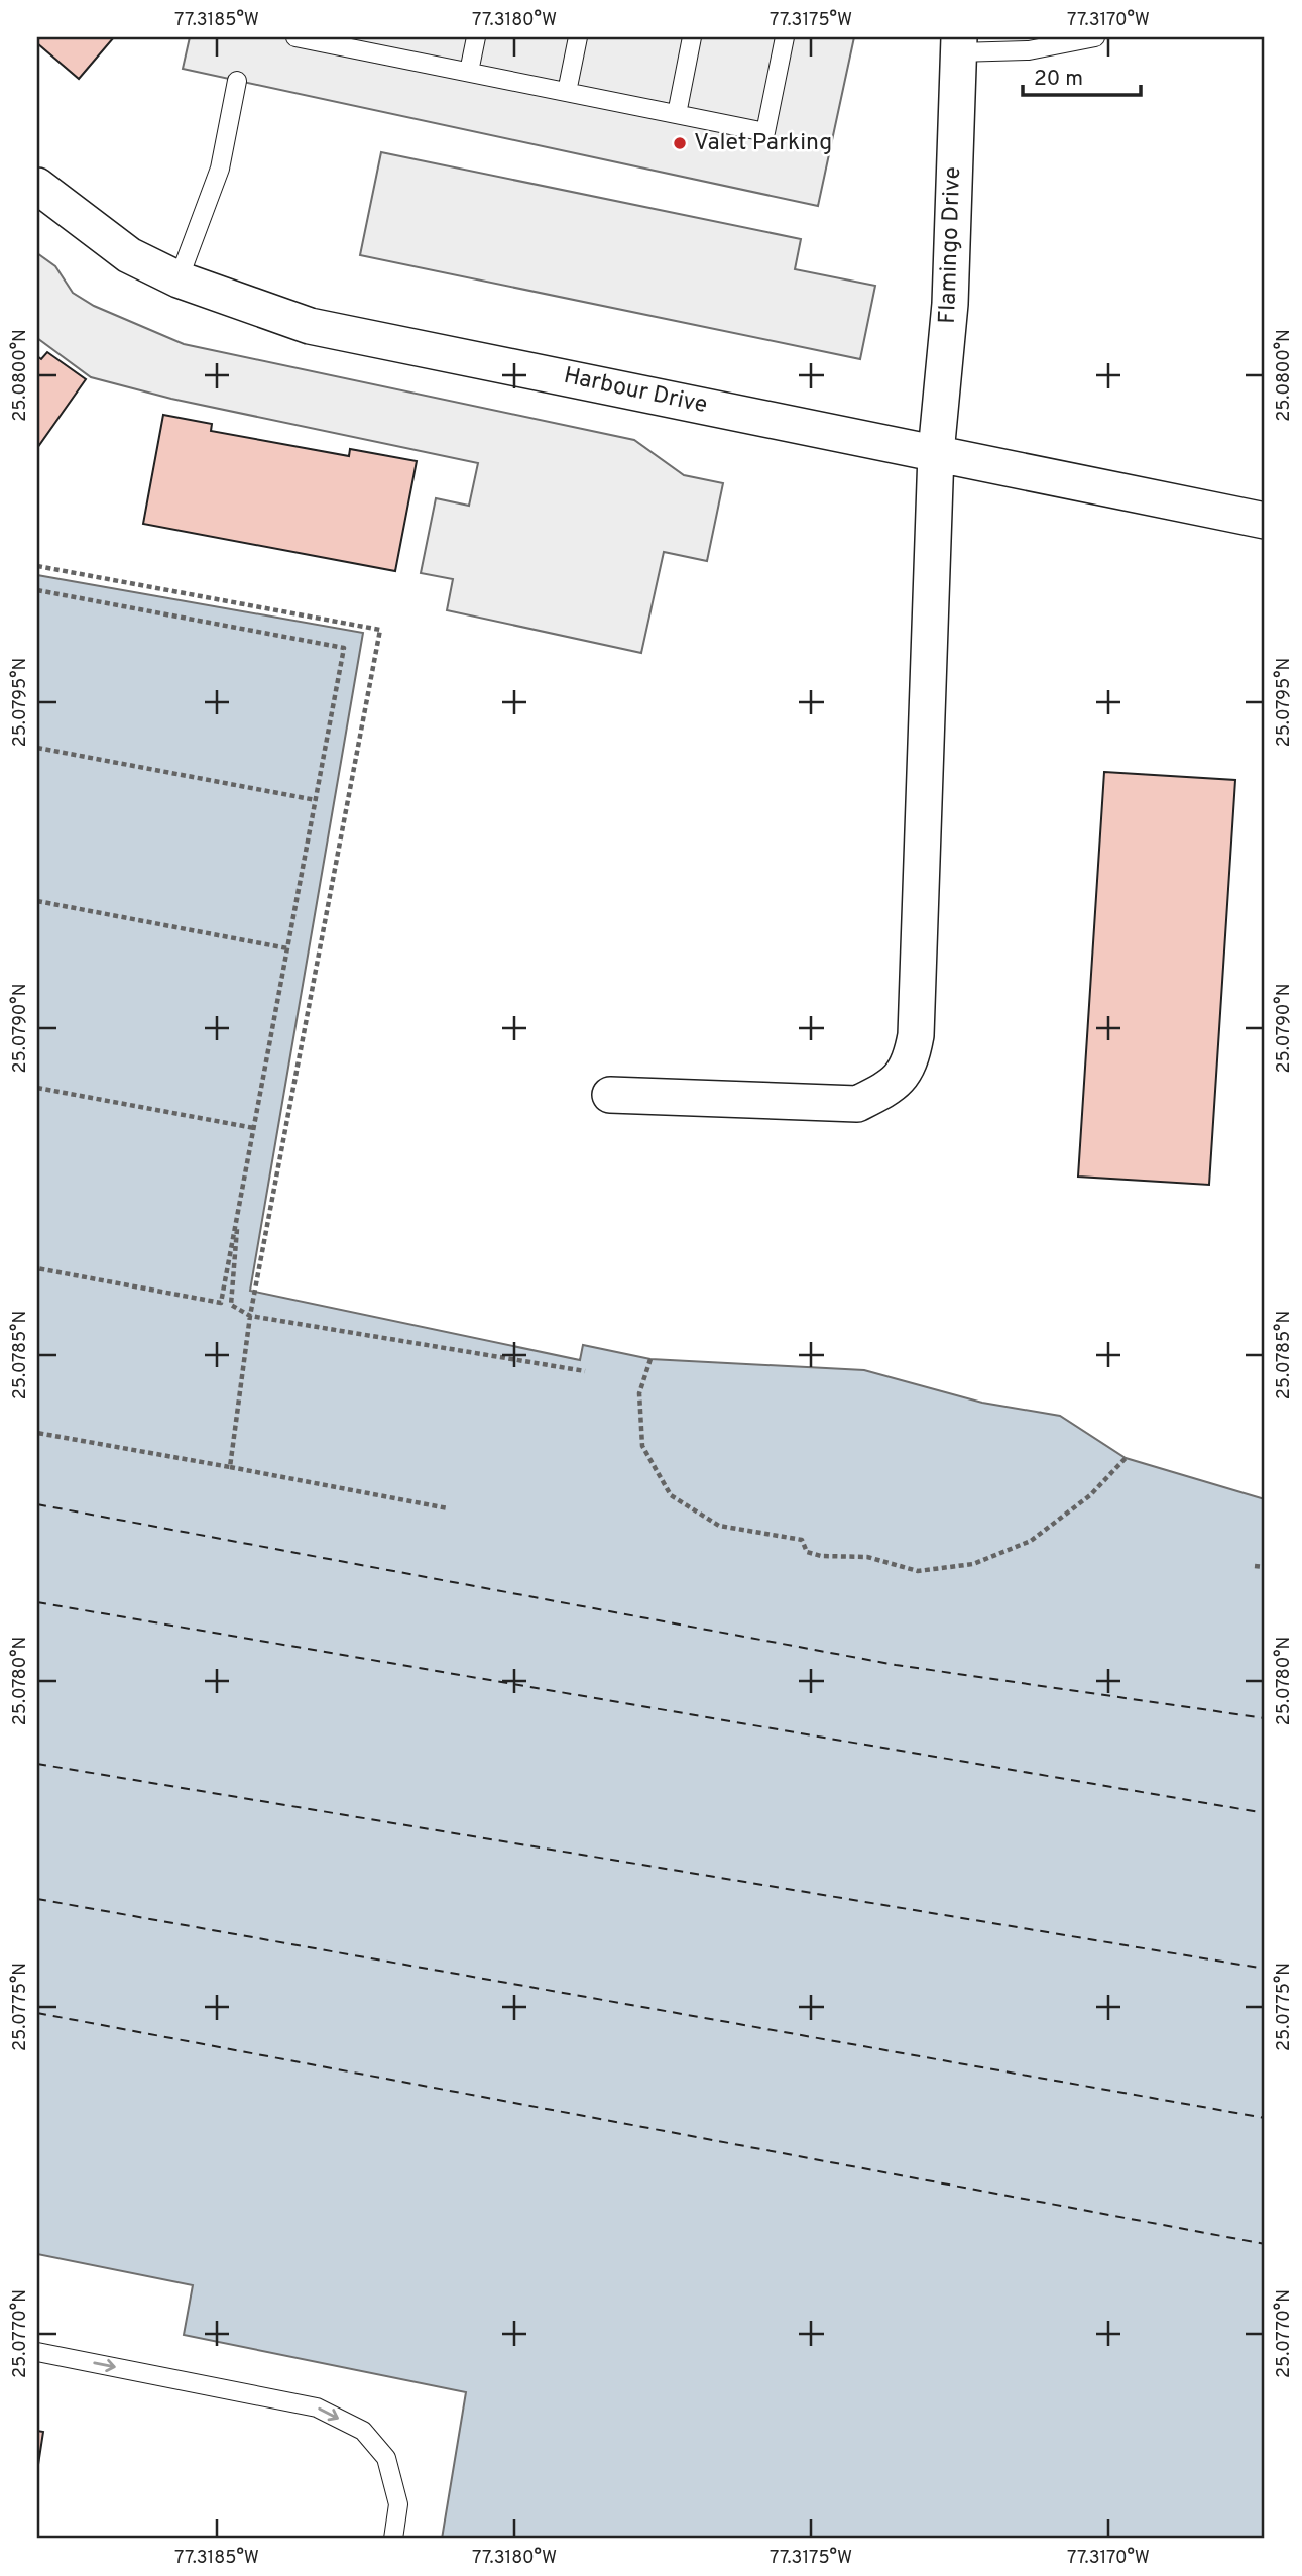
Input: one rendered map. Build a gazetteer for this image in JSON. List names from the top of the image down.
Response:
{
  "streets": {
    "street": ["Flamingo Drive", "Harbour Drive"]
  },
  "crossings": [
    ["Flamingo Drive", "Harbour Drive"]
  ],
  "places": ["Valet Parking"],
  "scale_bar": "20 m",
  "coordinates": [
    "77.3185°W",
    "77.3180°W",
    "77.3175°W",
    "77.3170°W",
    "25.0800°N",
    "25.0795°N",
    "25.0790°N",
    "25.0785°N",
    "25.0780°N",
    "25.0775°N",
    "25.0770°N"
  ]
}
